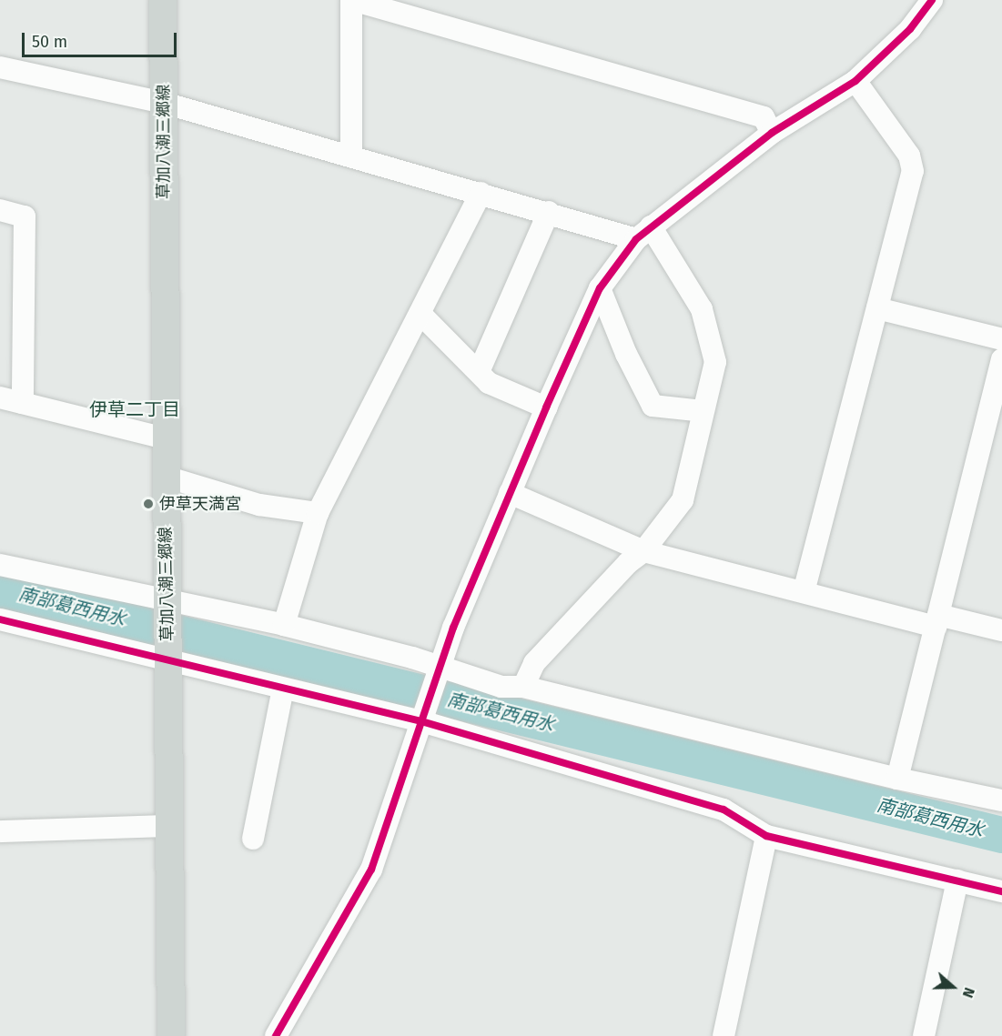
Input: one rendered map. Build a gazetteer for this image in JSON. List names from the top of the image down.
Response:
{
  "streets": {
    "main road": ["草加八潮三郷線"]
  },
  "districts": ["伊草二丁目"],
  "water": ["南部葛西用水"],
  "places": ["伊草天満宮"],
  "scale_bar": "50 m",
  "north": "right"
}
